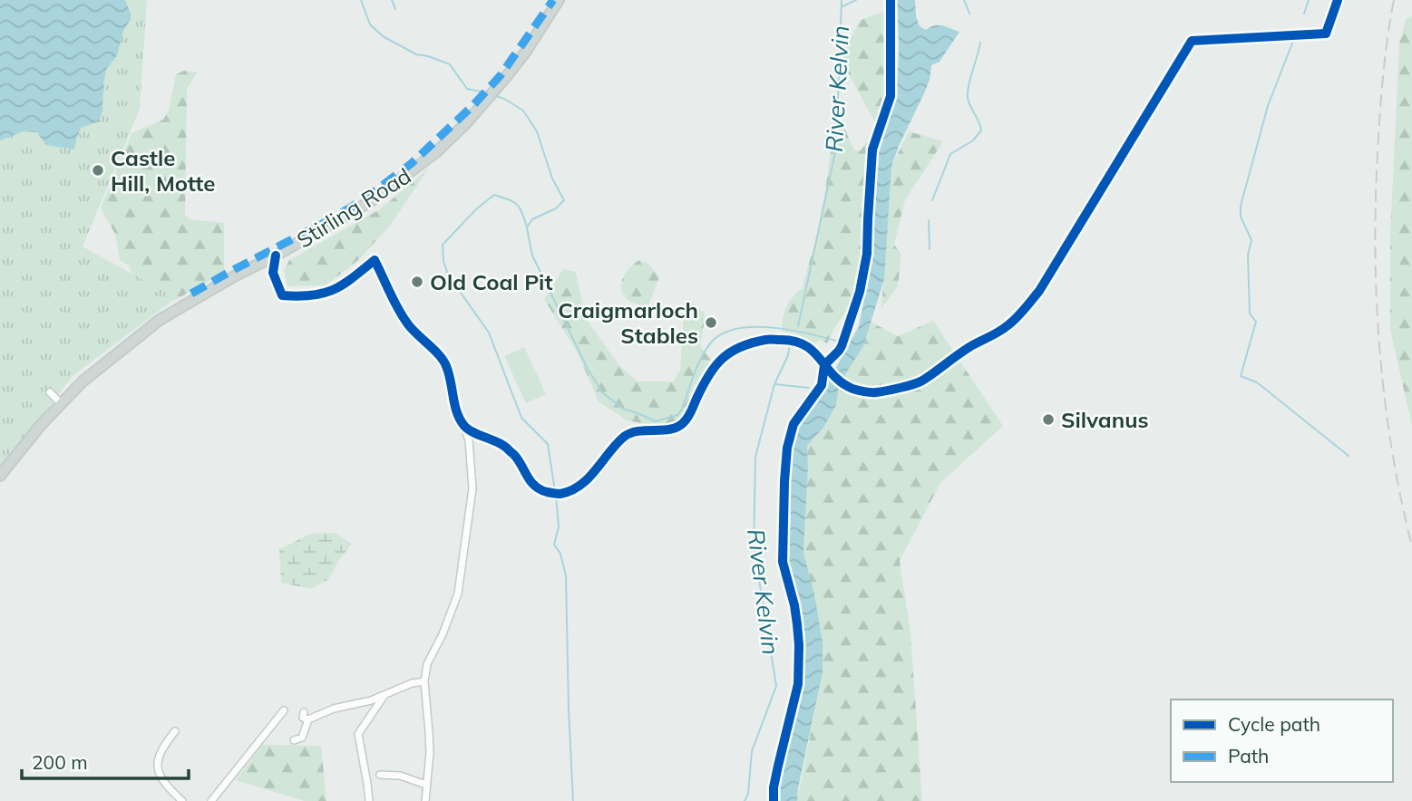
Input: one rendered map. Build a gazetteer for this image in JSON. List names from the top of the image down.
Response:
{
  "streets": {
    "main road": ["Stirling Road"]
  },
  "water": ["River Kelvin"],
  "places": [
    "Castle Hill, Motte",
    "Old Coal Pit",
    "Craigmarloch Stables",
    "Silvanus"
  ],
  "legend": ["Cycle path", "Path"],
  "scale_bar": "200 m"
}
